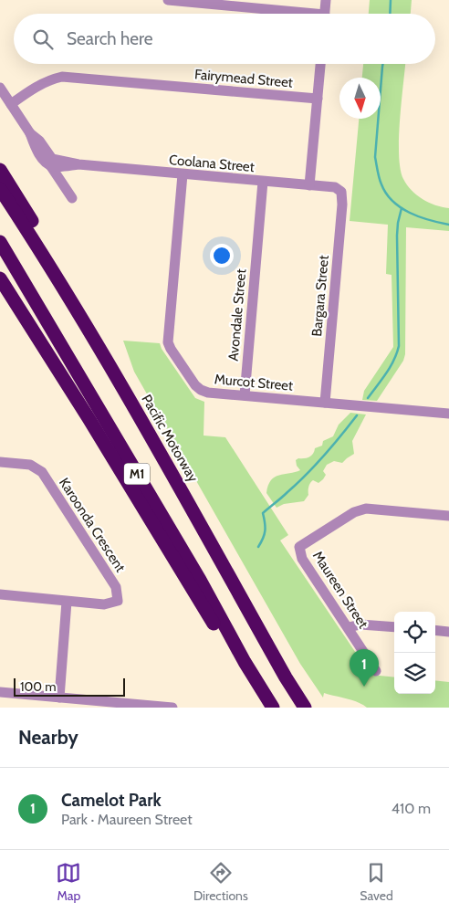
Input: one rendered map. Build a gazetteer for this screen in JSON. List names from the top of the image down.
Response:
{
  "streets": {
    "highway": ["Pacific Motorway", "M1"],
    "street": [
      "Fairymead Street",
      "Coolana Street",
      "Bargara Street",
      "Avondale Street",
      "Murcot Street",
      "Karoonda Crescent",
      "Maureen Street"
    ]
  },
  "crossings": [
    ["Coolana Street", "Bargara Street"],
    ["Coolana Street", "Avondale Street"],
    ["Coolana Street", "Murcot Street"],
    ["Bargara Street", "Murcot Street"],
    ["Avondale Street", "Murcot Street"]
  ],
  "scale_bar": "100 m",
  "north": "bottom",
  "page": {
    "search": "Search here",
    "pins": "1",
    "scale": "100 m",
    "heading": "Nearby",
    "list": [
      {
        "mark": "1",
        "name": "Camelot Park",
        "note": "Park · Maureen Street",
        "value": "410 m"
      }
    ],
    "nav": ["Map", "Directions", "Saved"]
  }
}
